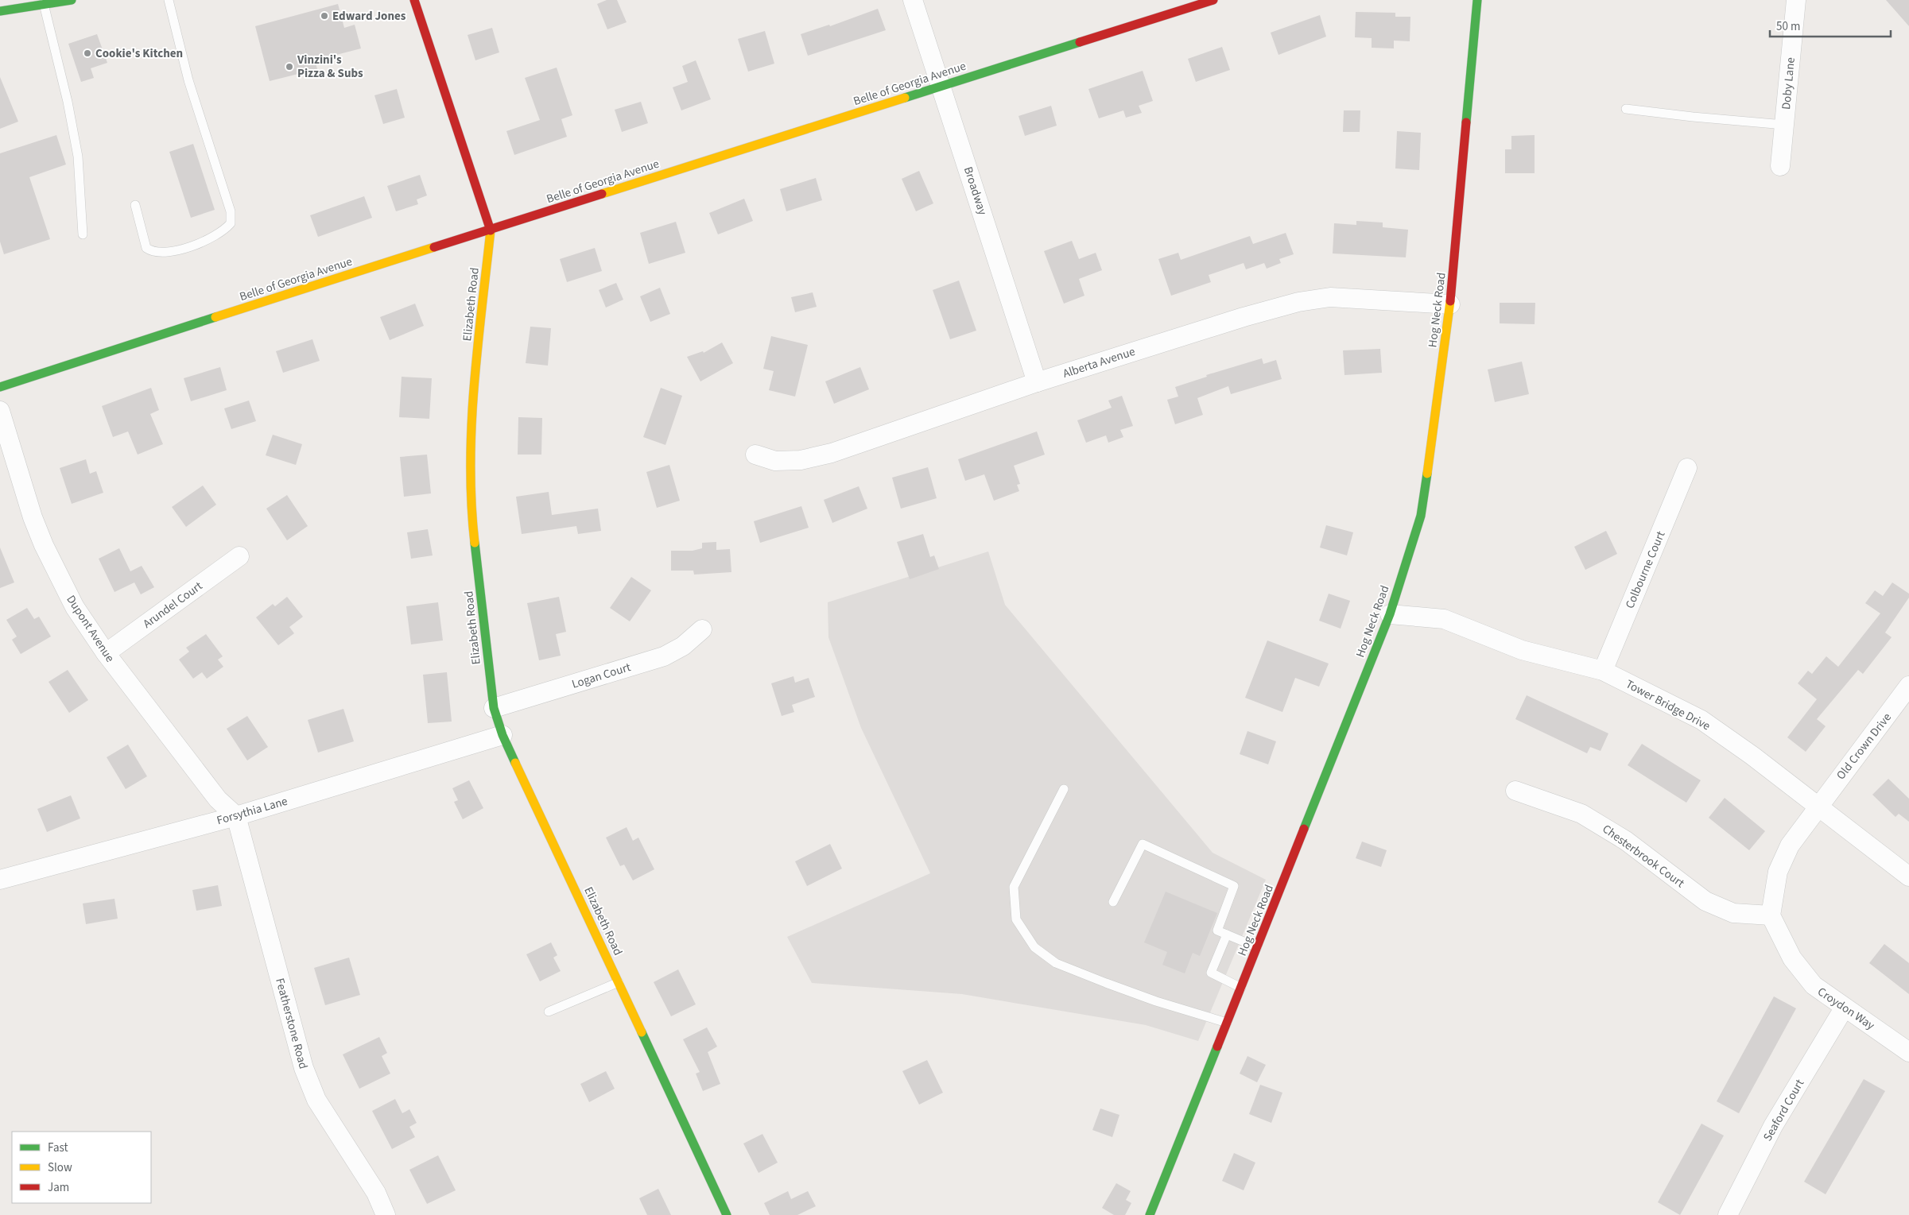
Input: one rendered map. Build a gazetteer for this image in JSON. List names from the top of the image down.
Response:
{
  "streets": {
    "street": [
      "Belle of Georgia Avenue",
      "Doby Lane",
      "Broadway",
      "Elizabeth Road",
      "Hog Neck Road",
      "Alberta Avenue",
      "Colbourne Court",
      "Arundel Court",
      "Dupont Avenue",
      "Logan Court",
      "Tower Bridge Drive",
      "Old Crown Drive",
      "Forsythia Lane",
      "Chesterbrook Court",
      "Croydon Way",
      "Featherstone Road",
      "Seaford Court"
    ]
  },
  "crossings": [
    ["Belle of Georgia Avenue", "Broadway"],
    ["Belle of Georgia Avenue", "Elizabeth Road"],
    ["Broadway", "Alberta Avenue"],
    ["Elizabeth Road", "Logan Court"],
    ["Elizabeth Road", "Forsythia Lane"],
    ["Hog Neck Road", "Alberta Avenue"],
    ["Hog Neck Road", "Tower Bridge Drive"],
    ["Colbourne Court", "Tower Bridge Drive"],
    ["Arundel Court", "Dupont Avenue"],
    ["Dupont Avenue", "Forsythia Lane"],
    ["Dupont Avenue", "Featherstone Road"],
    ["Tower Bridge Drive", "Old Crown Drive"],
    ["Forsythia Lane", "Featherstone Road"],
    ["Chesterbrook Court", "Croydon Way"],
    ["Croydon Way", "Seaford Court"]
  ],
  "places": ["Edward Jones", "Cookie's Kitchen", "Vinzini's Pizza & Subs"],
  "legend": ["Fast", "Slow", "Jam"],
  "scale_bar": "50 m"
}
